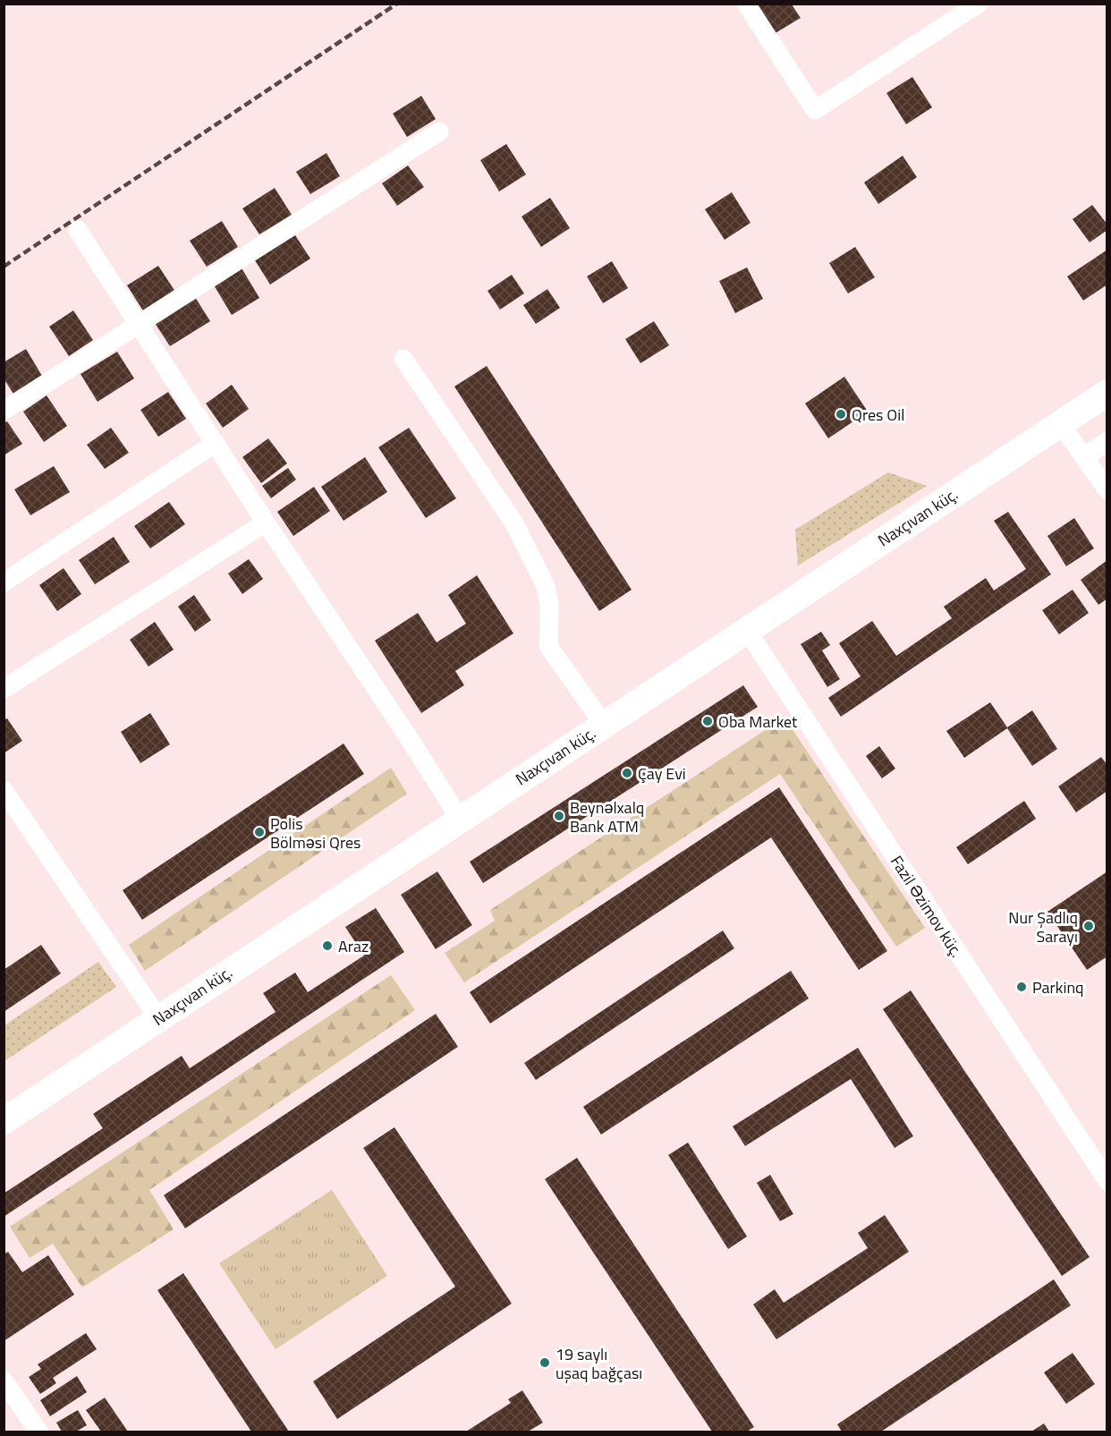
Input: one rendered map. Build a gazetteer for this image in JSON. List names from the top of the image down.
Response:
{
  "streets": {
    "street": ["Naxçıvan küç.", "Fazil Əzimov küç."]
  },
  "crossings": [
    ["Naxçıvan küç.", "Fazil Əzimov küç."]
  ],
  "places": [
    "Qres Oil",
    "Oba Market",
    "Çay Evi",
    "Beynəlxalq Bank ATM",
    "Polis Bölməsi Qres",
    "Nur Şadlıq Sarayı",
    "Araz",
    "Parkinq",
    "19 saylı uşaq bağçası"
  ]
}
